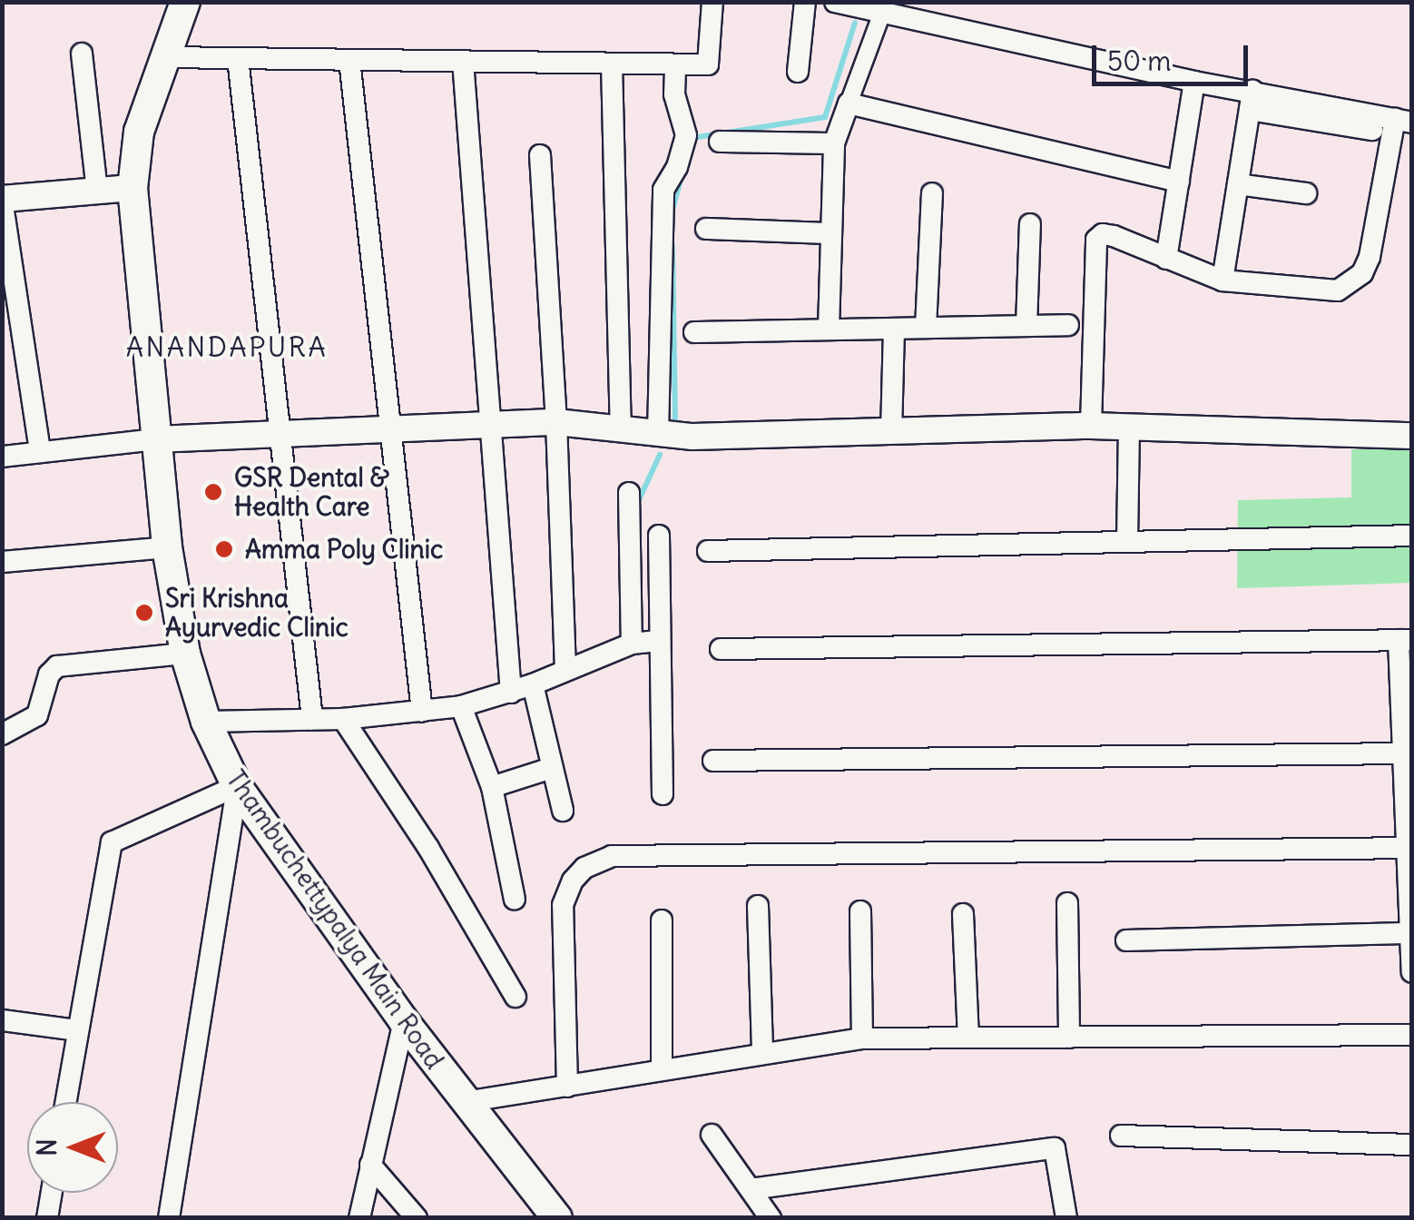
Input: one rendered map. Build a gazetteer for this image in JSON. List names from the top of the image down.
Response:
{
  "streets": {
    "main road": ["Thambuchettypalya Main Road"]
  },
  "districts": ["ANANDAPURA"],
  "places": ["GSR Dental & Health Care", "Amma Poly Clinic", "Sri Krishna Ayurvedic Clinic"],
  "scale_bar": "50 m",
  "north": "left"
}
